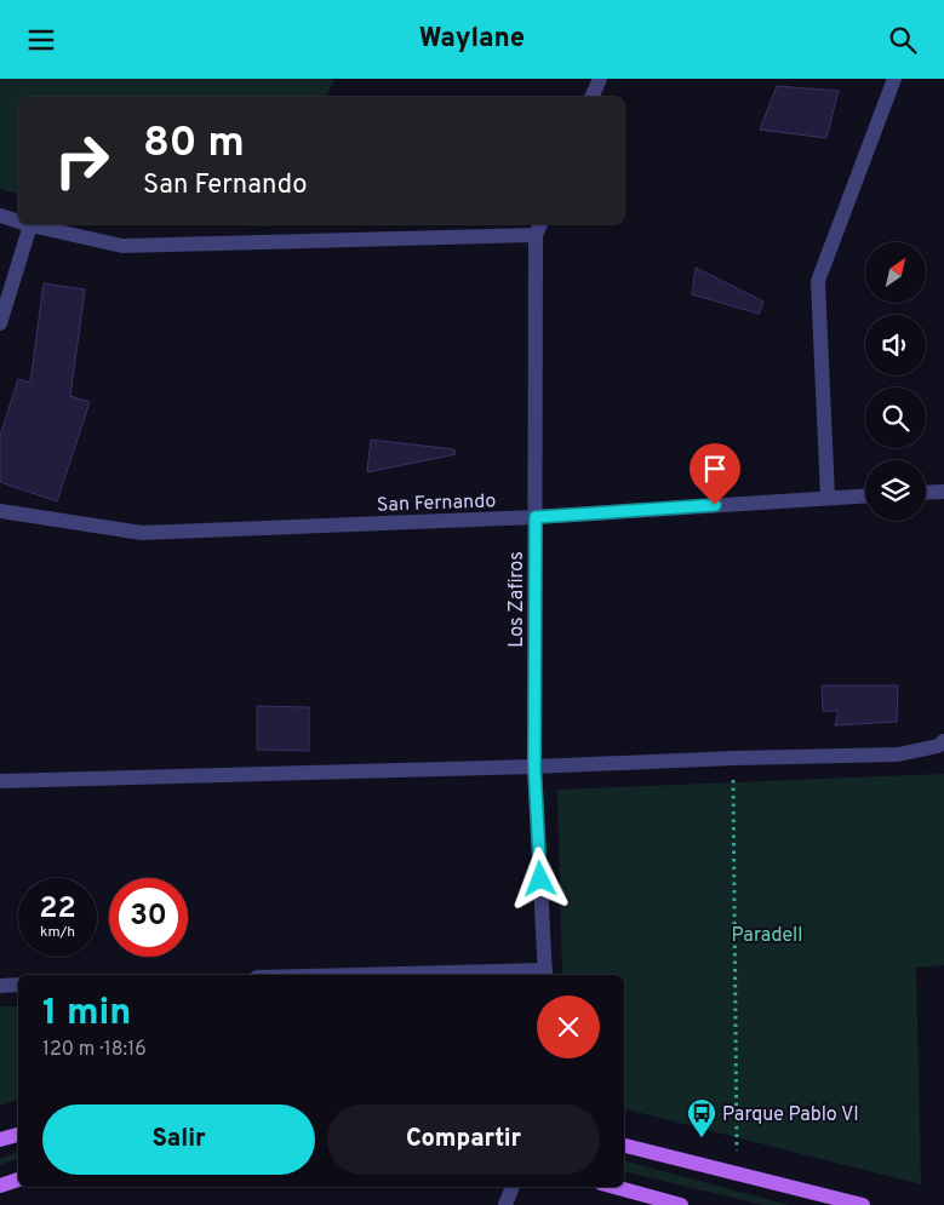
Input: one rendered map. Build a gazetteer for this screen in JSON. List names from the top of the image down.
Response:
{
  "streets": {
    "street": ["San Fernando", "Los Zafiros"]
  },
  "crossings": [
    ["San Fernando", "Los Zafiros"]
  ],
  "parks": ["Paradell"],
  "places": {
    "bus stop": ["Parque Pablo VI"]
  },
  "north": "top right",
  "page": {
    "header": "Waylane",
    "turn": ["80 m", "San Fernando"],
    "speed": "22 km/h",
    "limit": "30",
    "heading": ["1 min", "120 m · 18:16"],
    "buttons": ["Salir", "Compartir"]
  }
}
